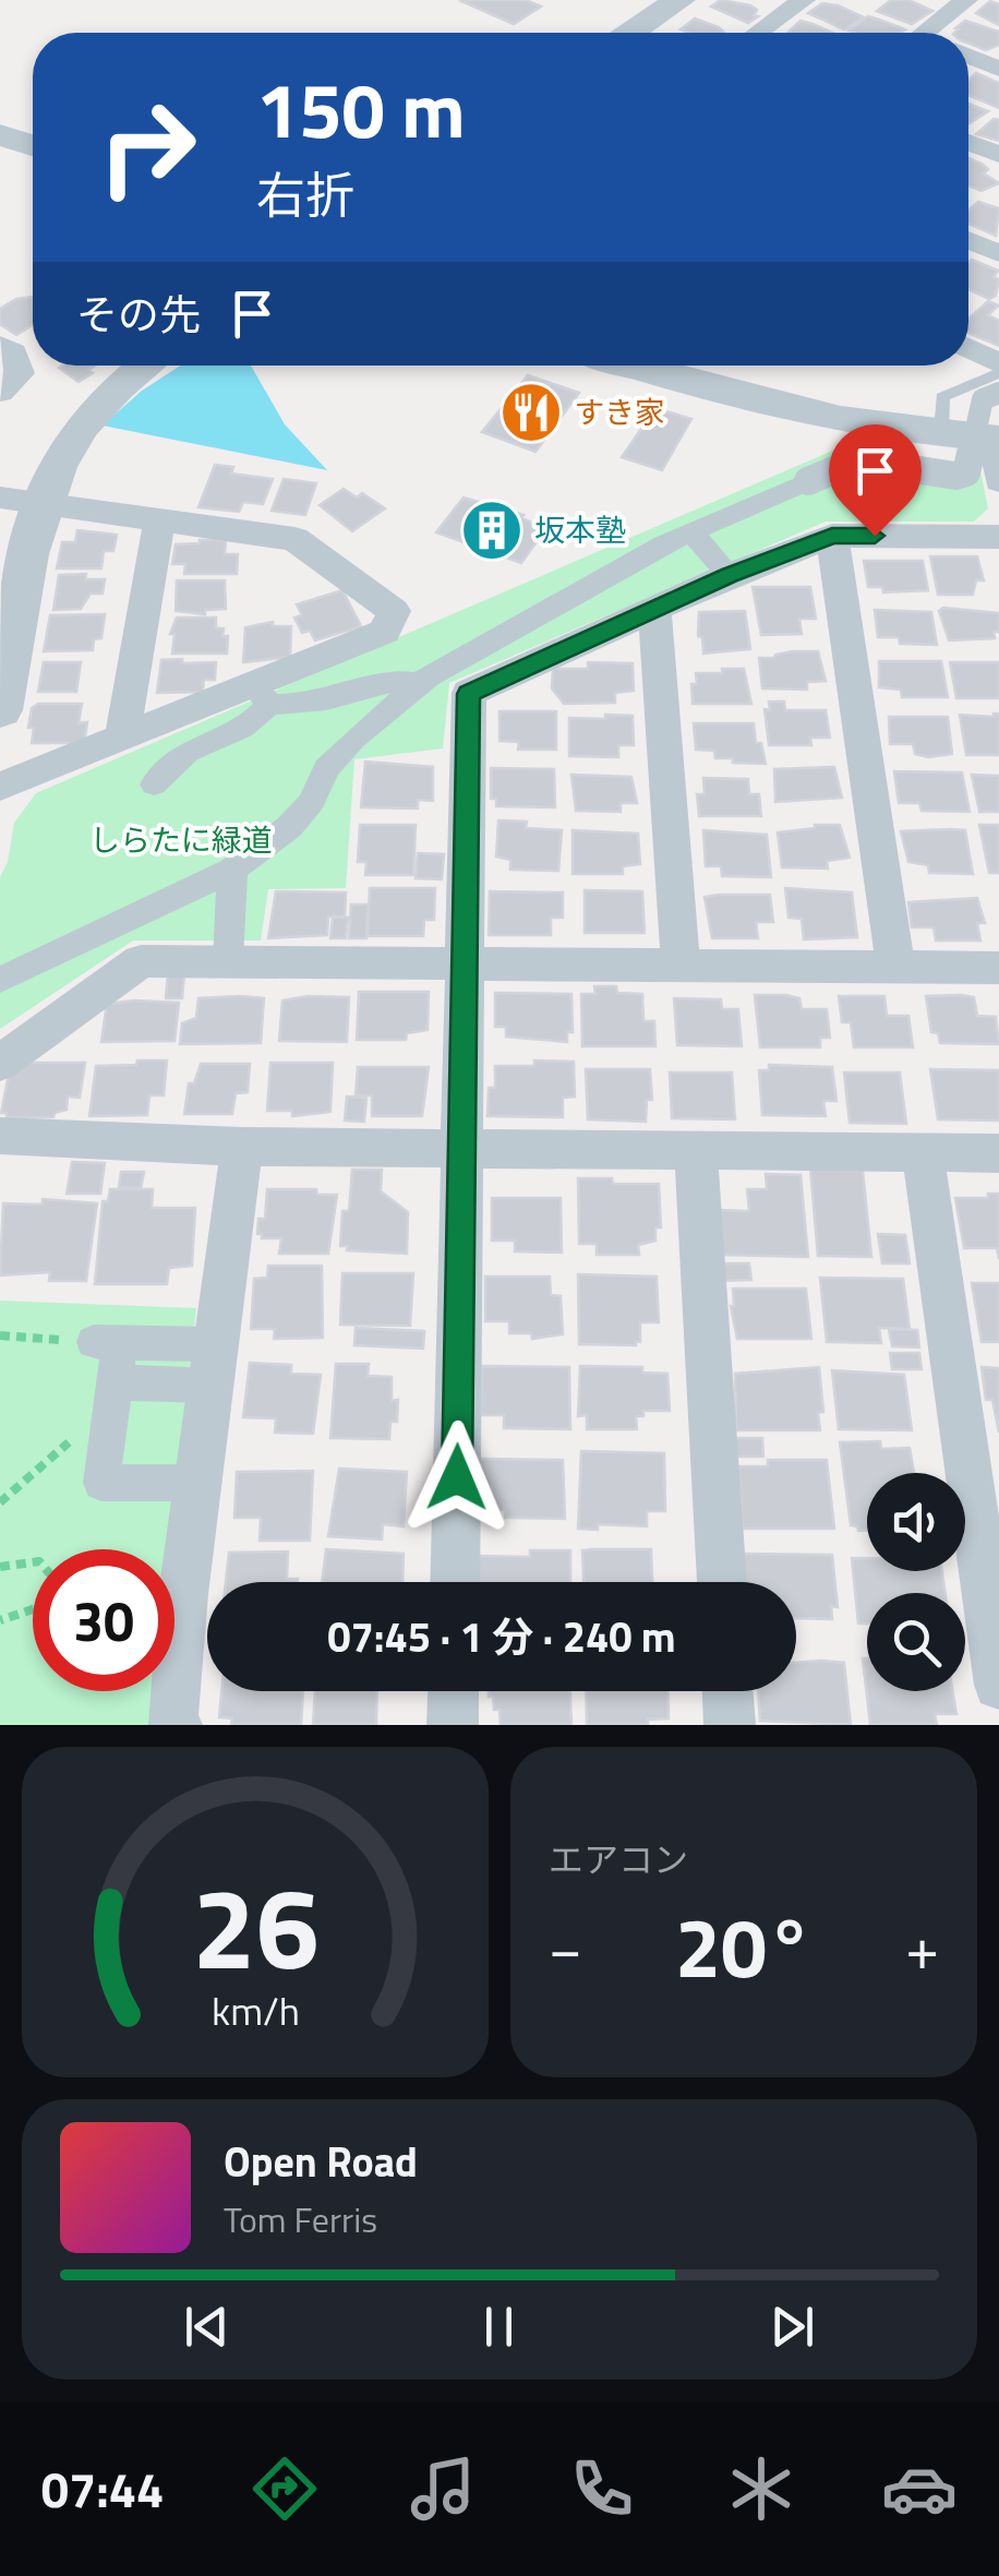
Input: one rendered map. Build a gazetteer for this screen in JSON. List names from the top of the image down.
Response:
{
  "parks": ["しらたに緑道"],
  "places": {
    "restaurant": ["すき家"],
    "building": ["坂本塾"]
  },
  "page": {
    "turn": ["150 m", "右折"],
    "then": "その先",
    "limit": "30",
    "trip": "07:45 · 1 分 · 240 m",
    "tile": "エアコン",
    "heat": ["−", "20°", "+"],
    "song": ["Open Road", "Tom Ferris"],
    "tabs": "07:44",
    "gauge": ["26", "km/h"]
  }
}
